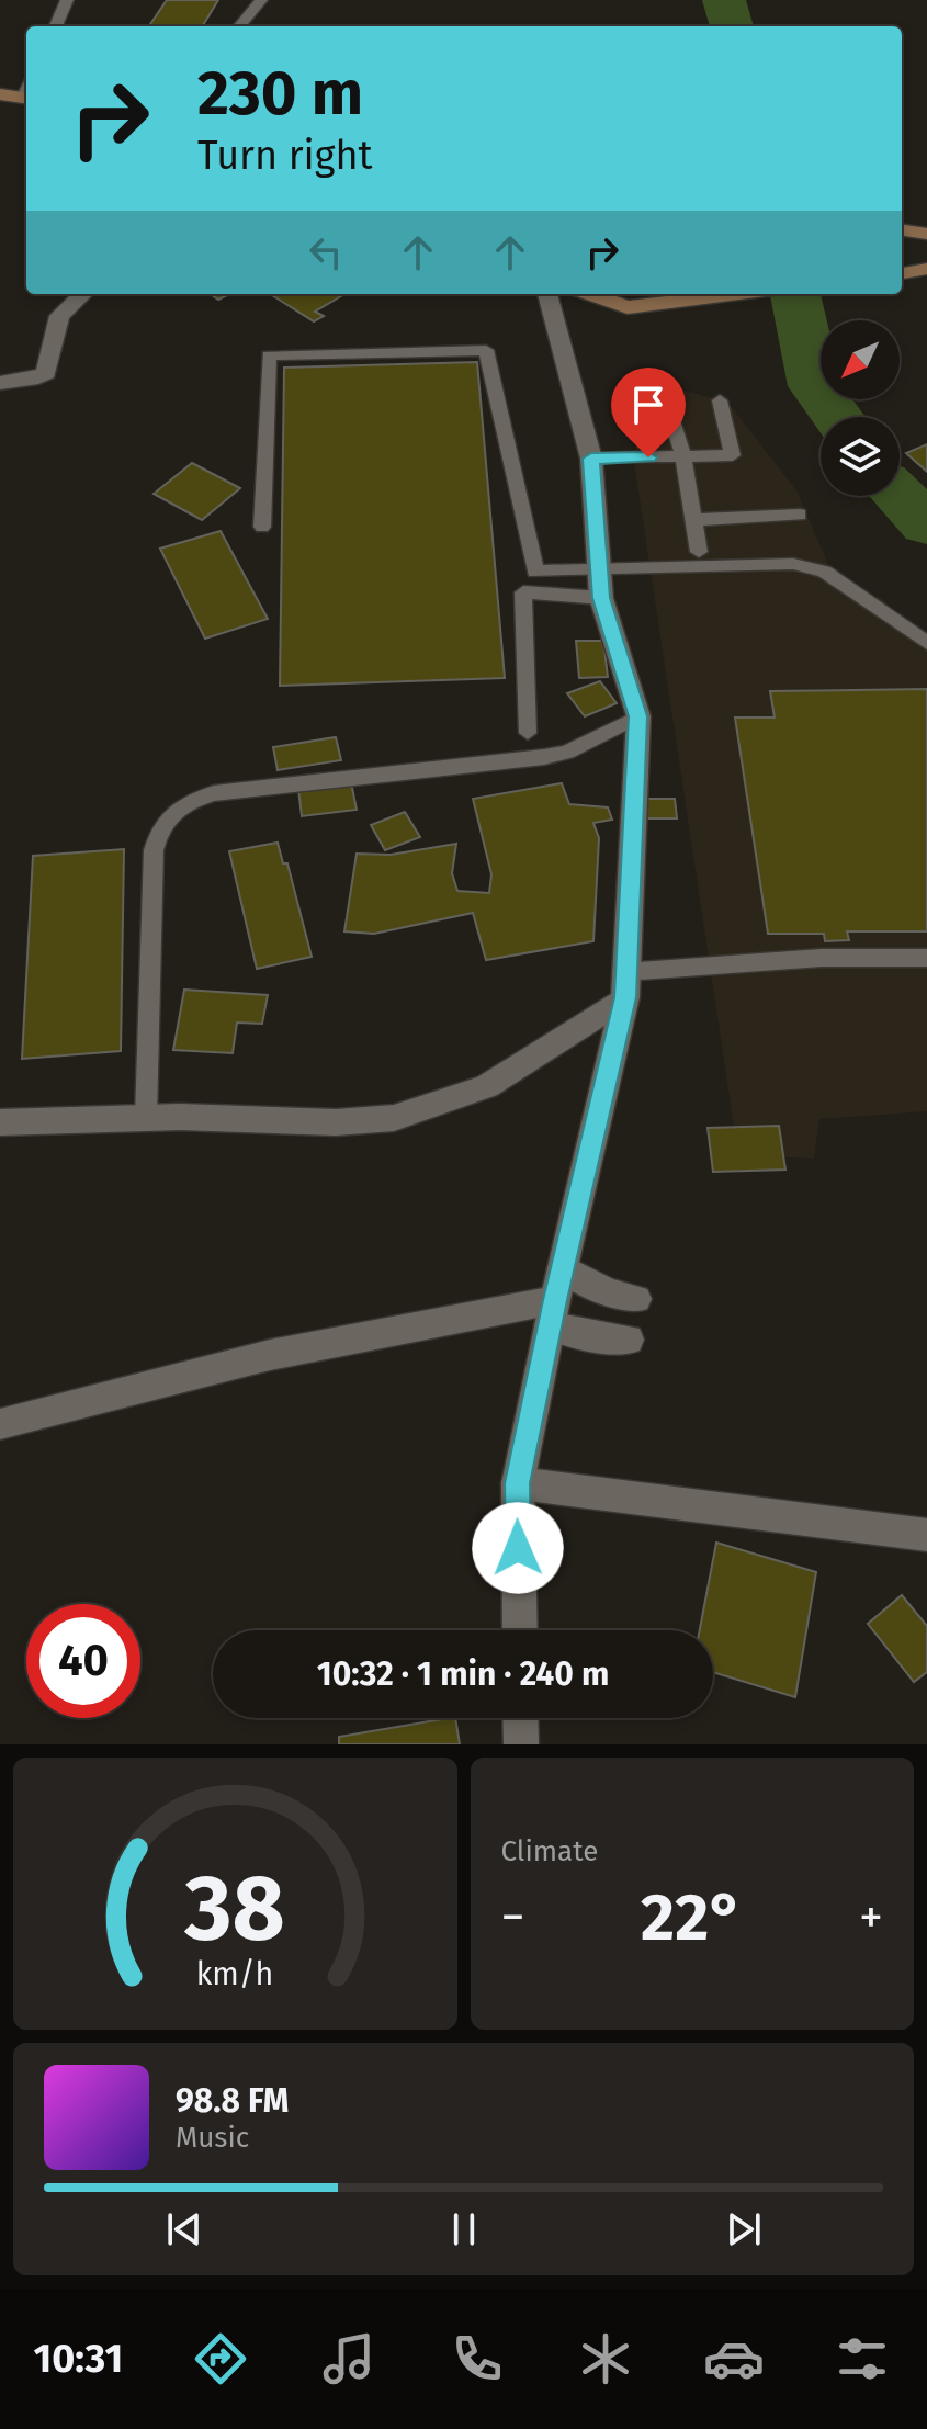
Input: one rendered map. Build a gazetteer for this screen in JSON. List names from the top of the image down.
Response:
{
  "north": "bottom left",
  "page": {
    "turn": ["230 m", "Turn right"],
    "limit": "40",
    "trip": "10:32 · 1 min · 240 m",
    "tile": "Climate",
    "heat": ["−", "22°", "+"],
    "song": ["98.8 FM", "Music"],
    "tabs": "10:31",
    "gauge": ["38", "km/h"]
  }
}
